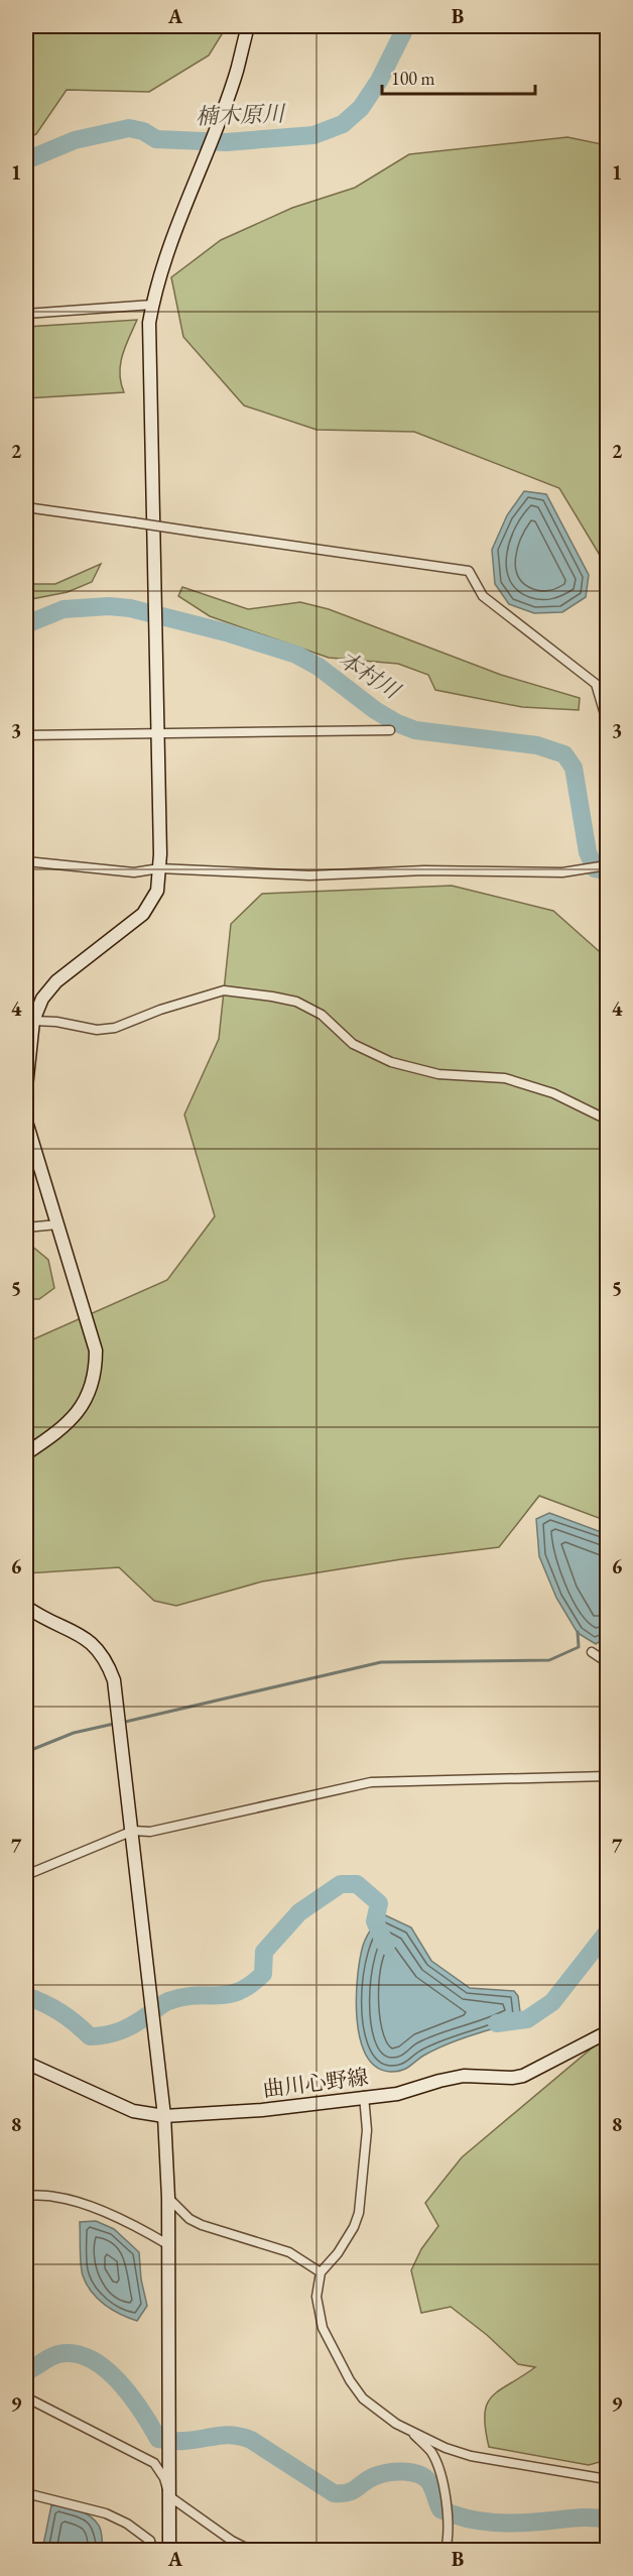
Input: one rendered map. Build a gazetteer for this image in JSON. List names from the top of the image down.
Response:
{
  "streets": {
    "street": ["曲川心野線"]
  },
  "water": ["楠木原川", "本村川"],
  "scale_bar": "100 m",
  "grid": {
    "columns": ["A", "B"],
    "rows": [
      "1",
      "2",
      "3",
      "4",
      "5",
      "6",
      "7",
      "8",
      "9"
    ]
  }
}
